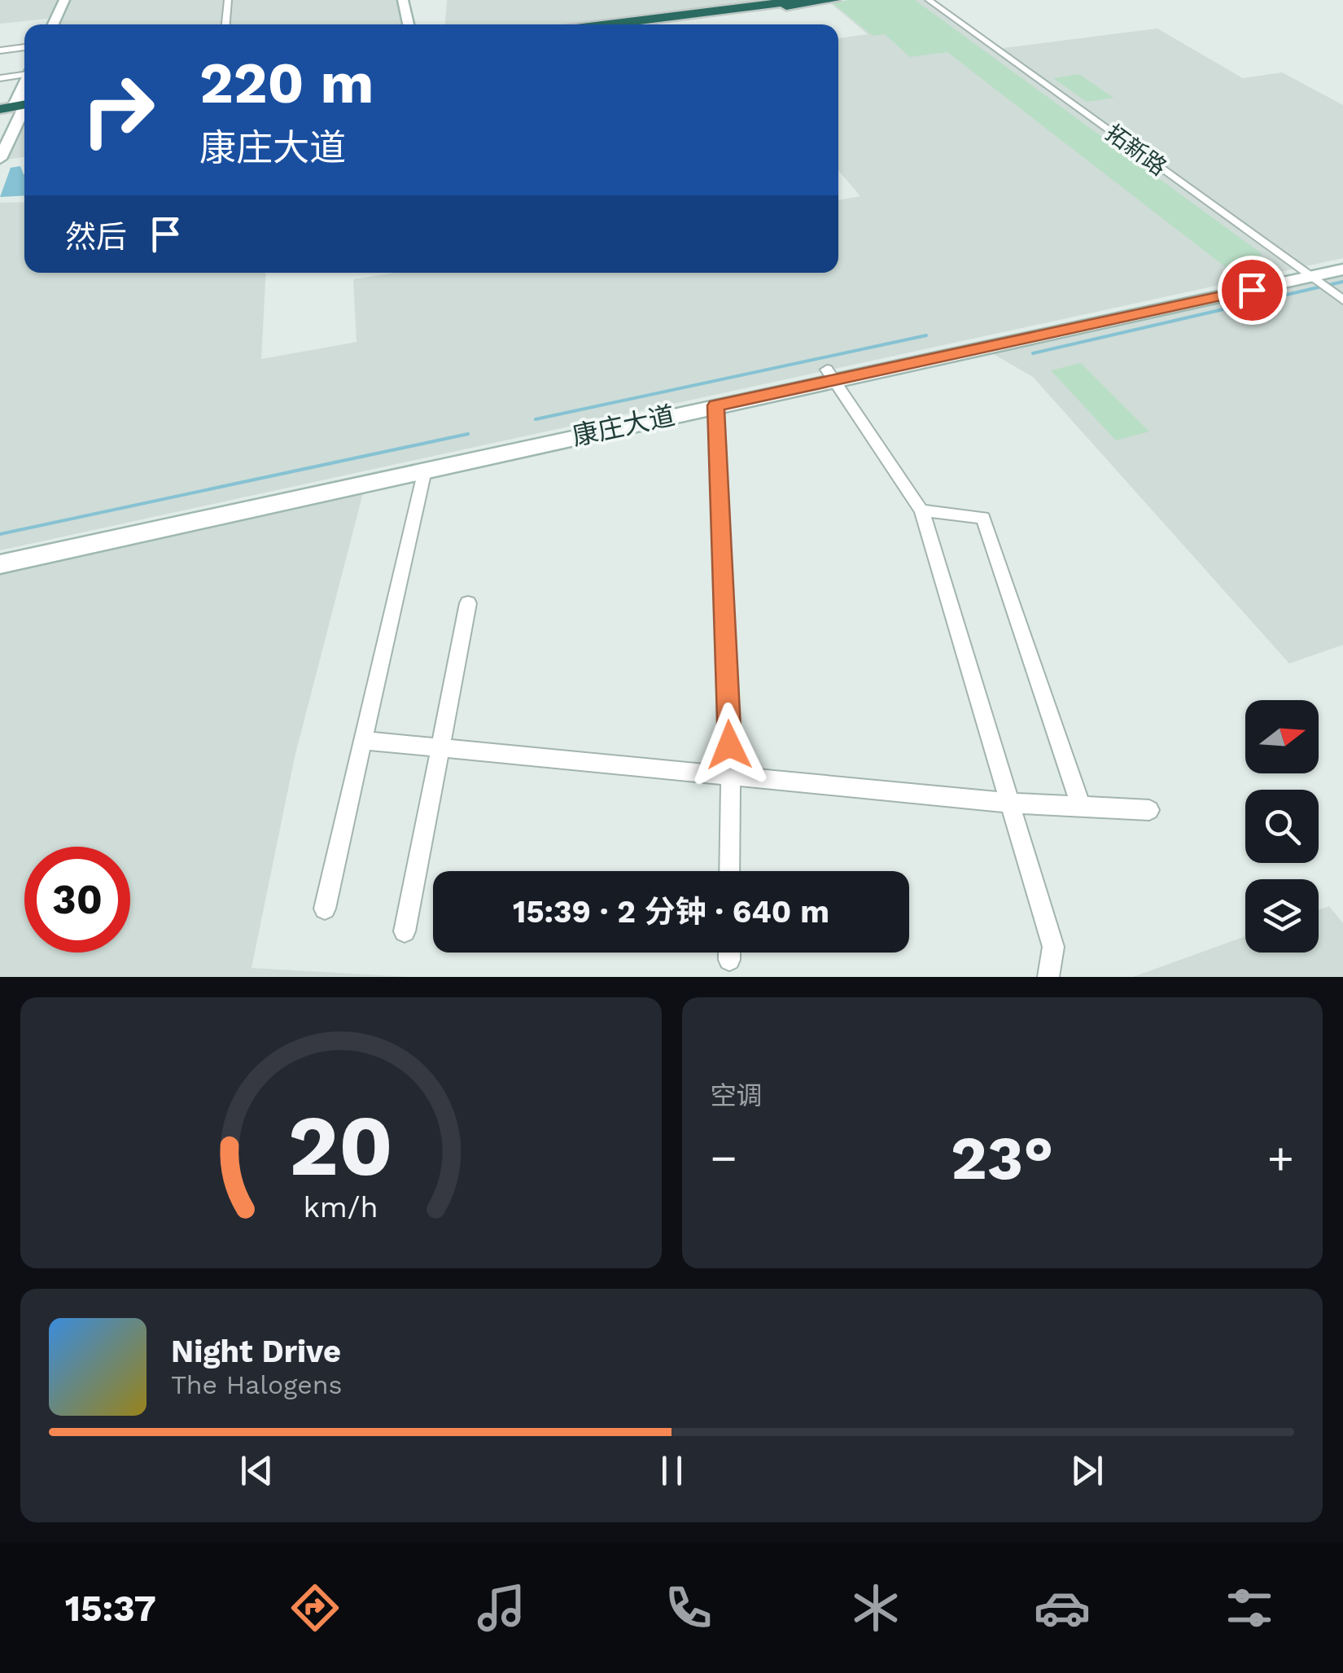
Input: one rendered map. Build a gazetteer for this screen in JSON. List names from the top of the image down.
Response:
{
  "streets": {
    "main road": ["康庄大道"],
    "street": ["拓新路"]
  },
  "crossings": [
    ["拓新路", "康庄大道"]
  ],
  "north": "right",
  "page": {
    "turn": ["220 m", "康庄大道"],
    "then": "然后",
    "limit": "30",
    "trip": "15:39 · 2 分钟 · 640 m",
    "tile": "空调",
    "heat": ["−", "23°", "+"],
    "song": ["Night Drive", "The Halogens"],
    "tabs": "15:37",
    "gauge": ["20", "km/h"]
  }
}
